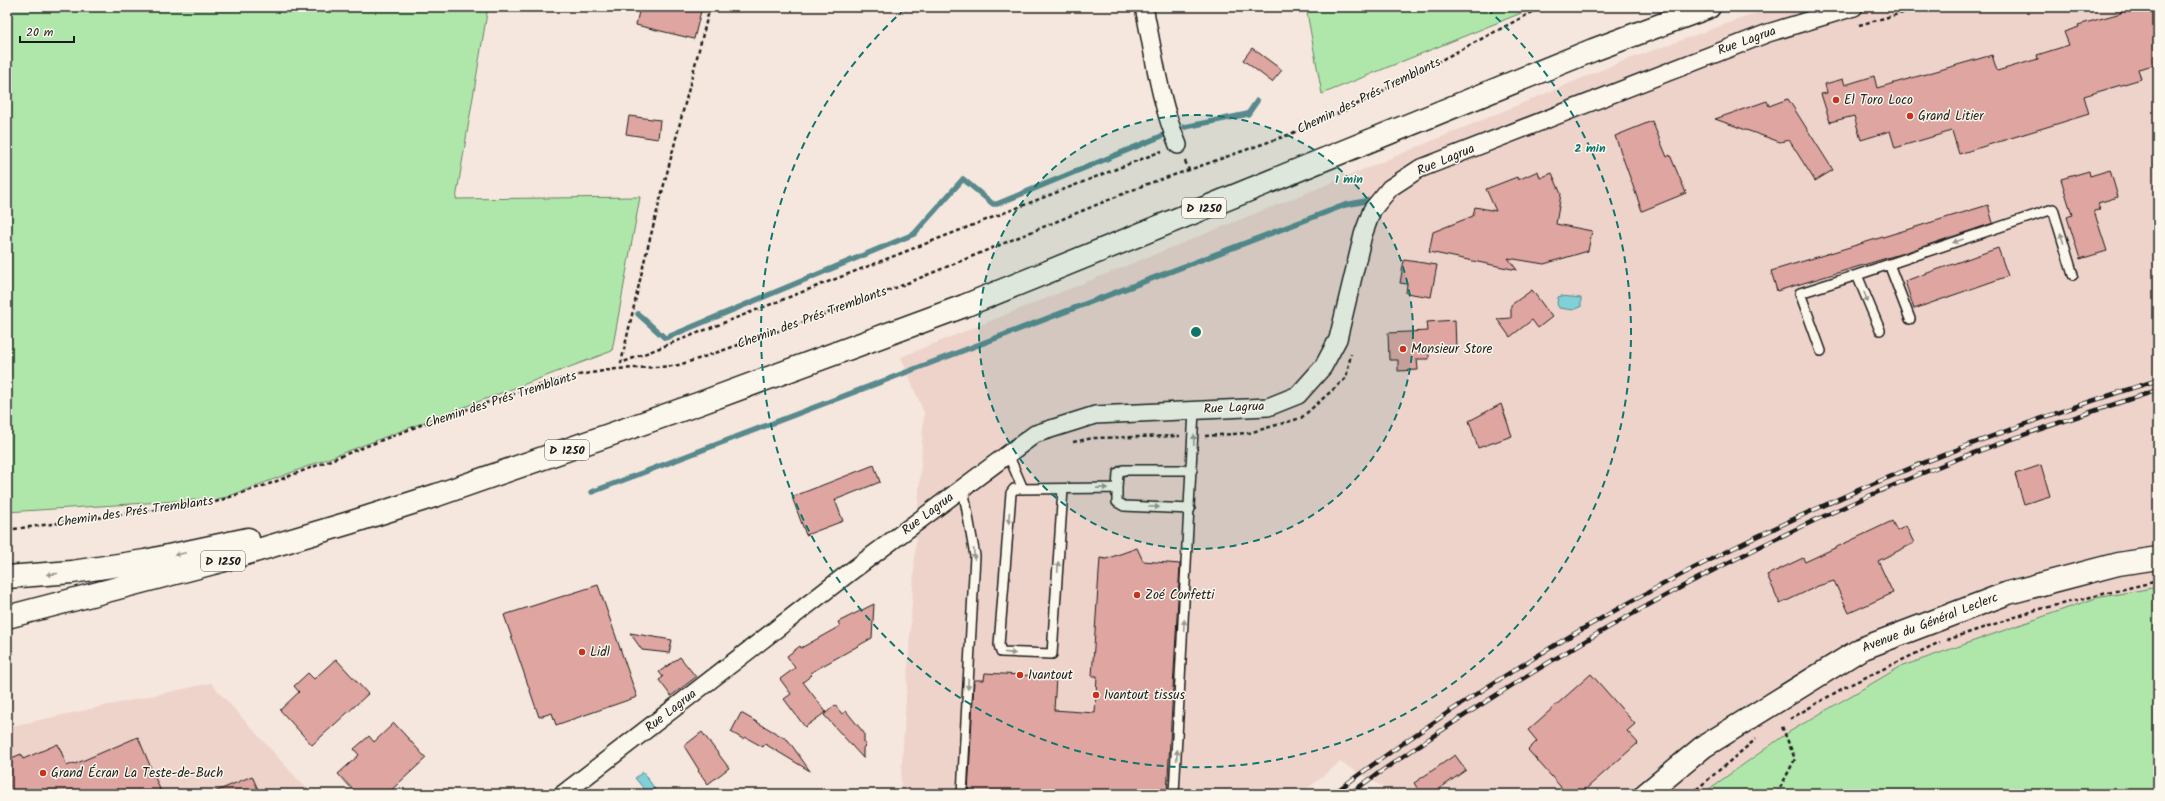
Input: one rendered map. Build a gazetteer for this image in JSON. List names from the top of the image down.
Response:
{
  "streets": {
    "main road": ["D 1250", "Avenue du Général Leclerc"],
    "street": ["Rue Lagrua"],
    "path": ["Chemin des Prés Tremblants"]
  },
  "places": [
    "El Toro Loco",
    "Grand Litier",
    "Monsieur Store",
    "Zoé Confetti",
    "Lidl",
    "Ivantout",
    "Ivantout tissus",
    "Grand Écran La Teste-de-Buch"
  ],
  "scale_bar": "20 m",
  "rings": ["2 min", "1 min"]
}
